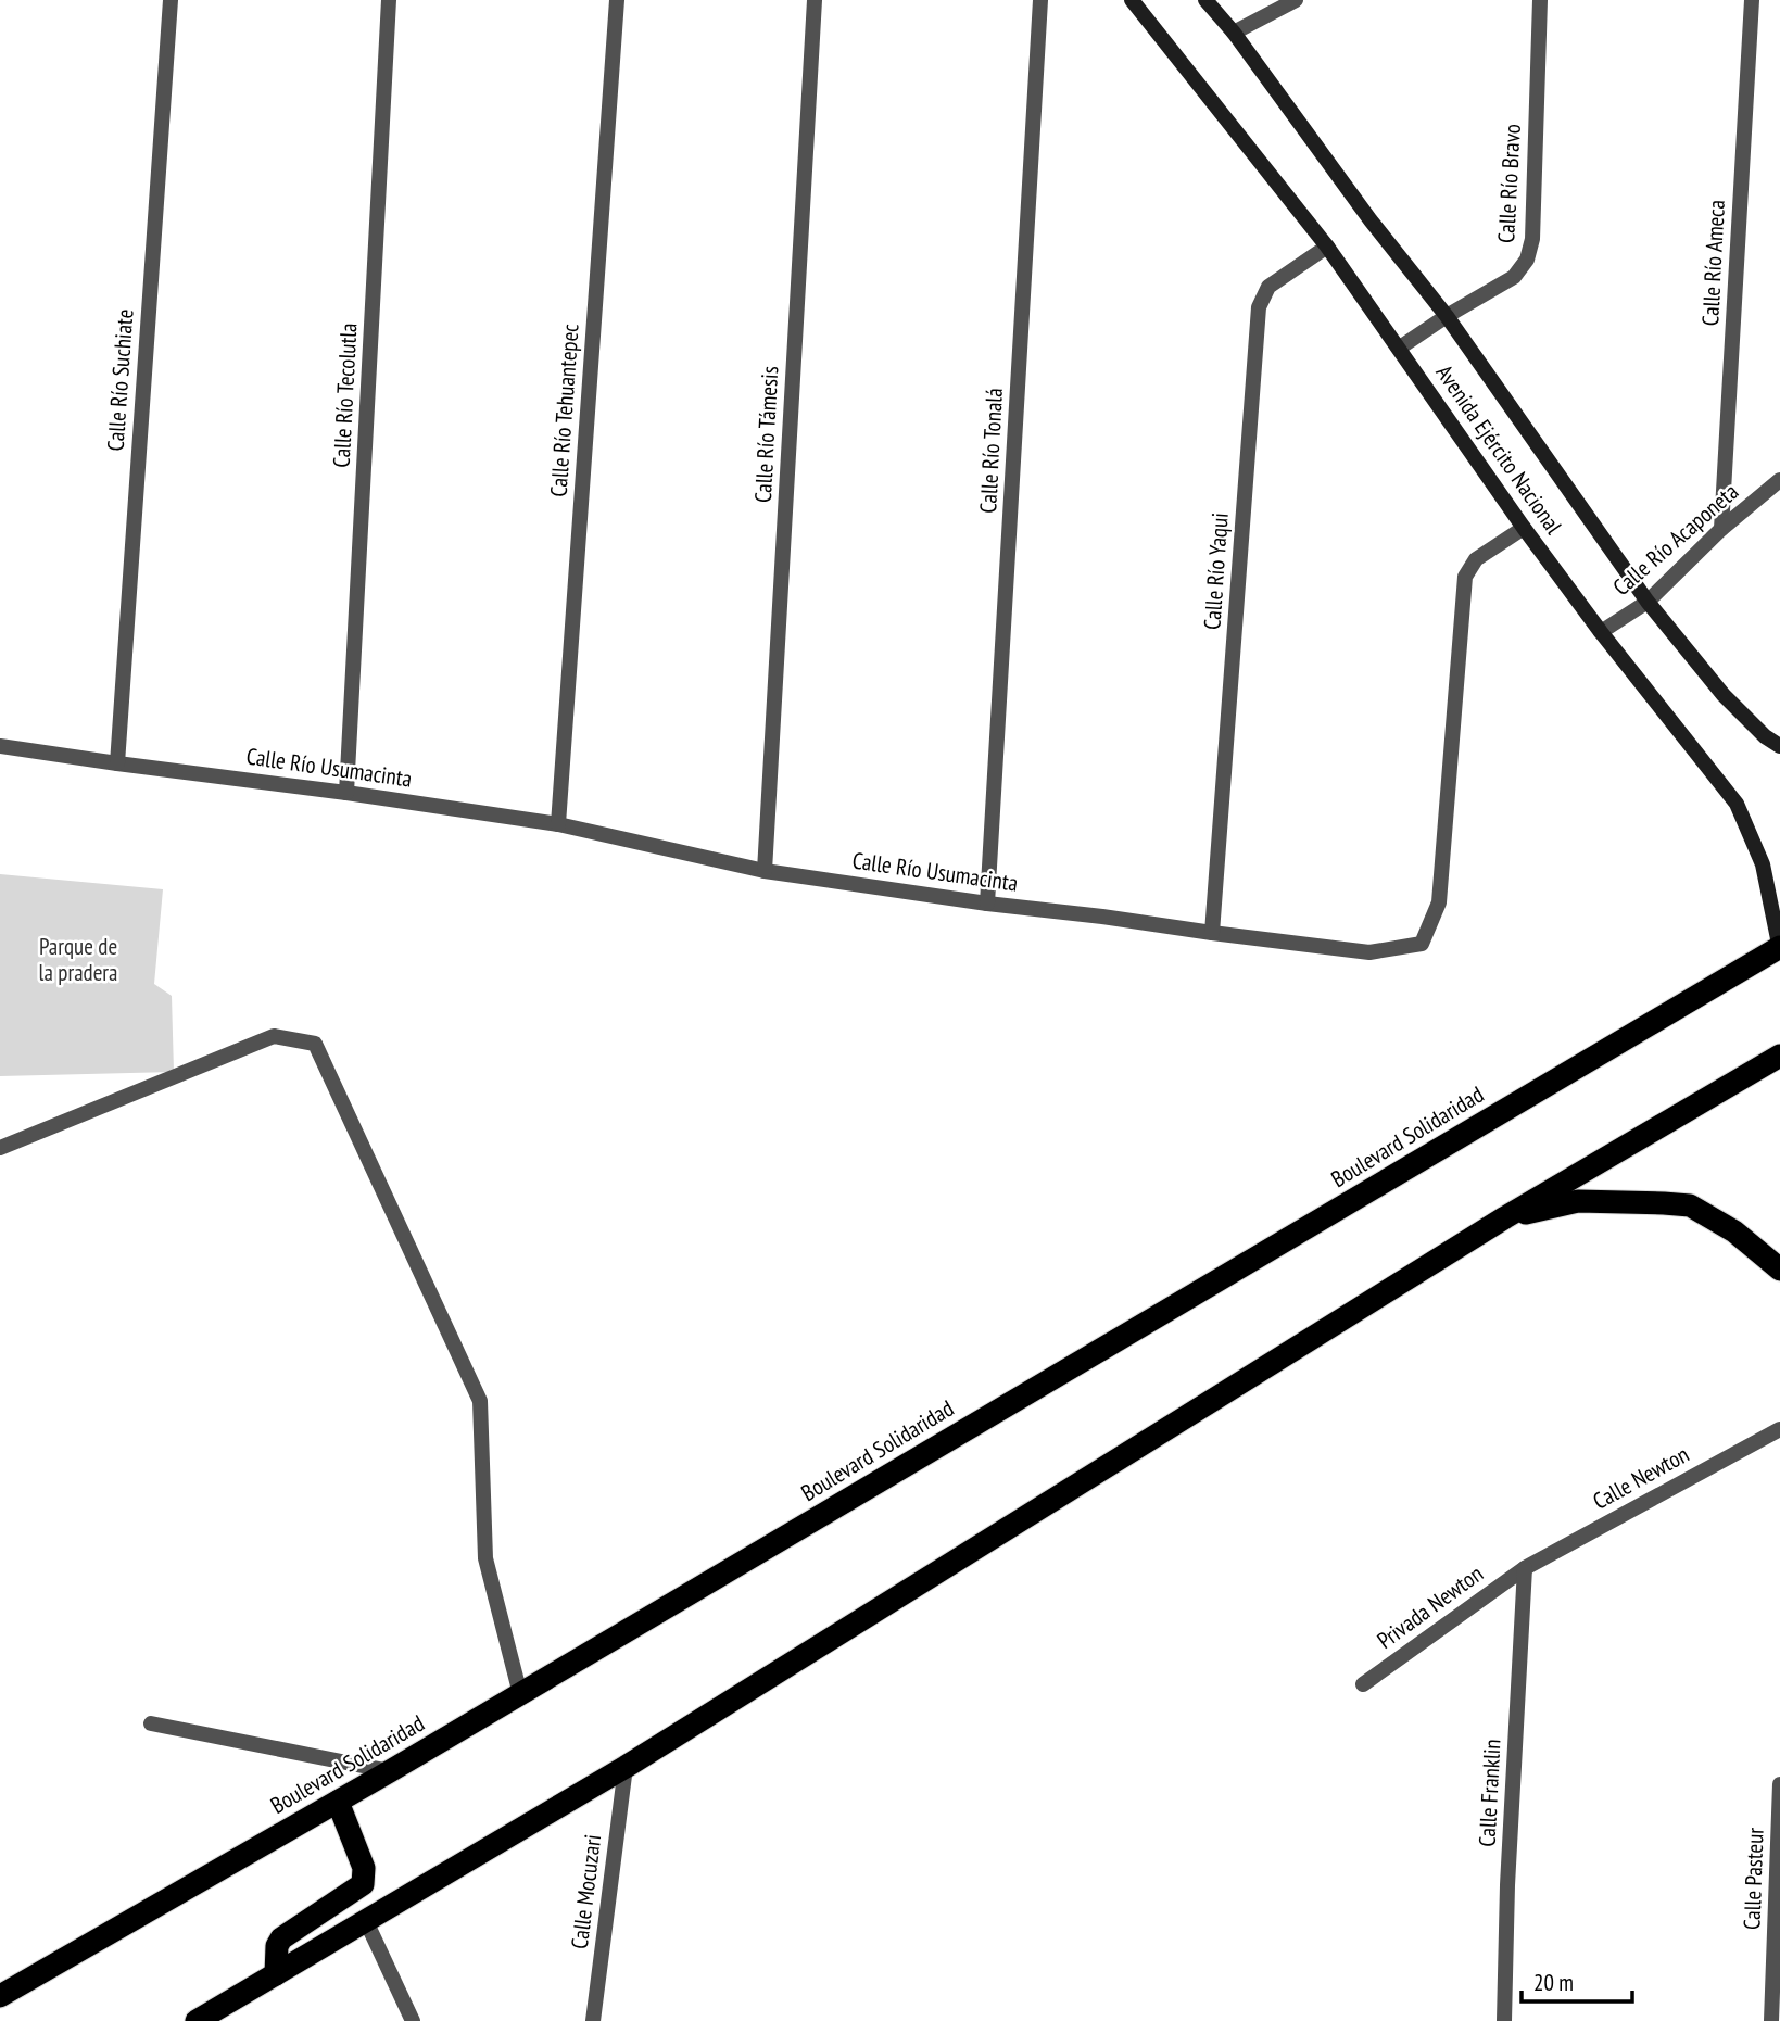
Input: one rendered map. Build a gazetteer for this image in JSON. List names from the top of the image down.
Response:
{
  "streets": {
    "highway": ["Boulevard Solidaridad"],
    "main road": ["Avenida Ejército Nacional"],
    "street": [
      "Calle Río Bravo",
      "Calle Río Ameca",
      "Calle Río Suchiate",
      "Calle Río Tecolutla",
      "Calle Río Tehuantepec",
      "Calle Río Támesis",
      "Calle Río Tonalá",
      "Calle Río Acaponeta",
      "Calle Río Yaqui",
      "Calle Río Usumacinta",
      "Calle Newton",
      "Privada Newton",
      "Calle Franklin",
      "Calle Pasteur",
      "Calle Mocuzari"
    ]
  },
  "crossings": [
    ["Calle Río Bravo", "Avenida Ejército Nacional"],
    ["Calle Río Ameca", "Calle Río Acaponeta"],
    ["Calle Río Suchiate", "Calle Río Usumacinta"],
    ["Calle Río Tecolutla", "Calle Río Usumacinta"],
    ["Calle Río Tehuantepec", "Calle Río Usumacinta"],
    ["Calle Río Támesis", "Calle Río Usumacinta"],
    ["Avenida Ejército Nacional", "Calle Río Acaponeta"],
    ["Avenida Ejército Nacional", "Calle Río Yaqui"],
    ["Avenida Ejército Nacional", "Calle Río Usumacinta"],
    ["Avenida Ejército Nacional", "Boulevard Solidaridad"],
    ["Calle Río Tonalá", "Calle Río Usumacinta"],
    ["Calle Río Yaqui", "Calle Río Usumacinta"],
    ["Calle Newton", "Privada Newton"],
    ["Calle Newton", "Calle Franklin"],
    ["Privada Newton", "Calle Franklin"]
  ],
  "parks": ["Parque de la pradera"],
  "scale_bar": "20 m"
}
